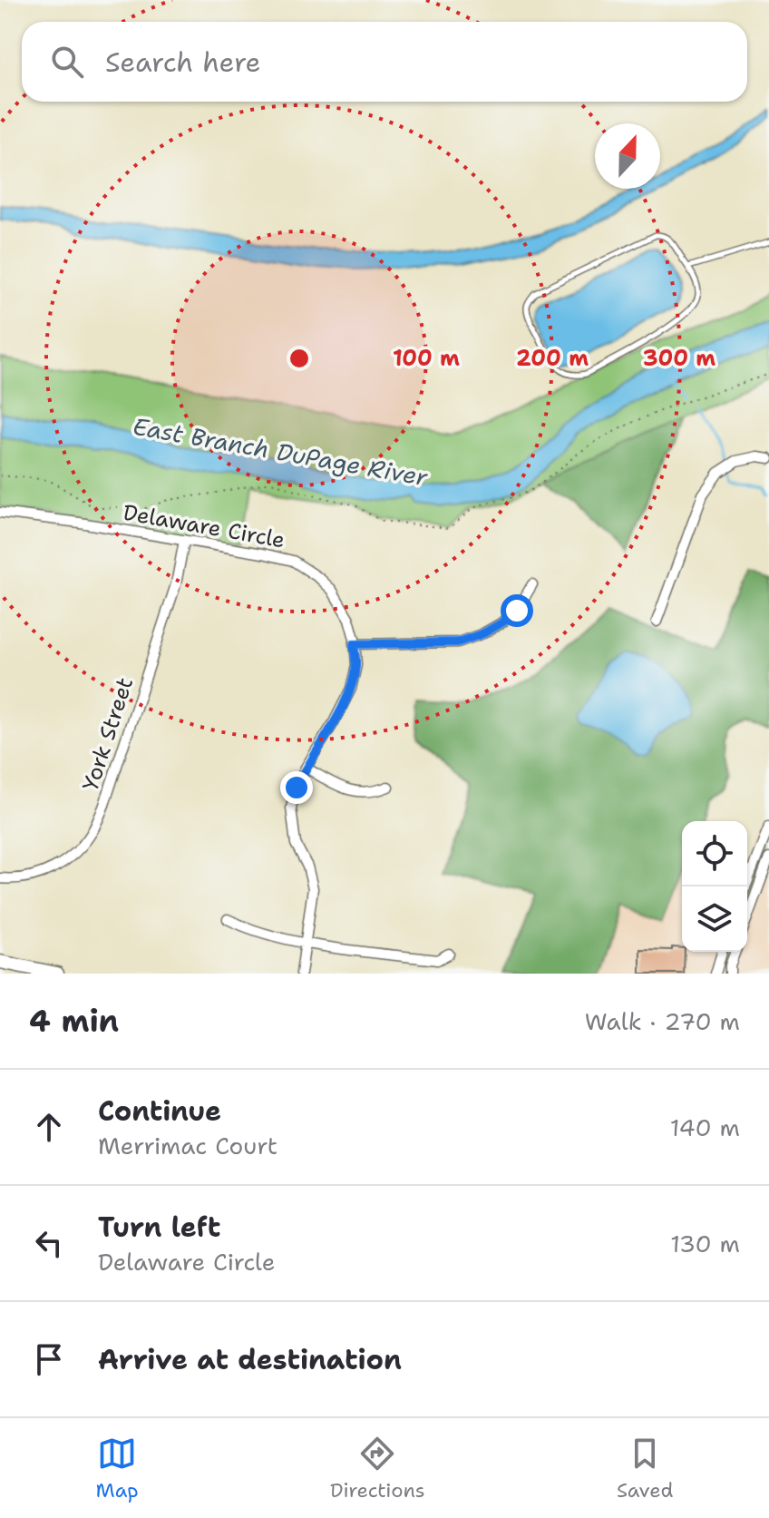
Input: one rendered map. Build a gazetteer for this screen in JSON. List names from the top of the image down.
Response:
{
  "streets": {
    "street": ["Delaware Circle", "York Street"]
  },
  "crossings": [
    ["Delaware Circle", "York Street"]
  ],
  "water": ["East Branch DuPage River"],
  "north": "top",
  "page": {
    "search": "Search here",
    "heading": ["4 min", "Walk · 270 m"],
    "list": [
      ["Continue", "Merrimac Court", "140 m"],
      ["Turn left", "Delaware Circle", "130 m"],
      "Arrive at destination"
    ],
    "nav": ["Map", "Directions", "Saved"]
  },
  "rings": ["100 m", "200 m", "300 m"]
}
